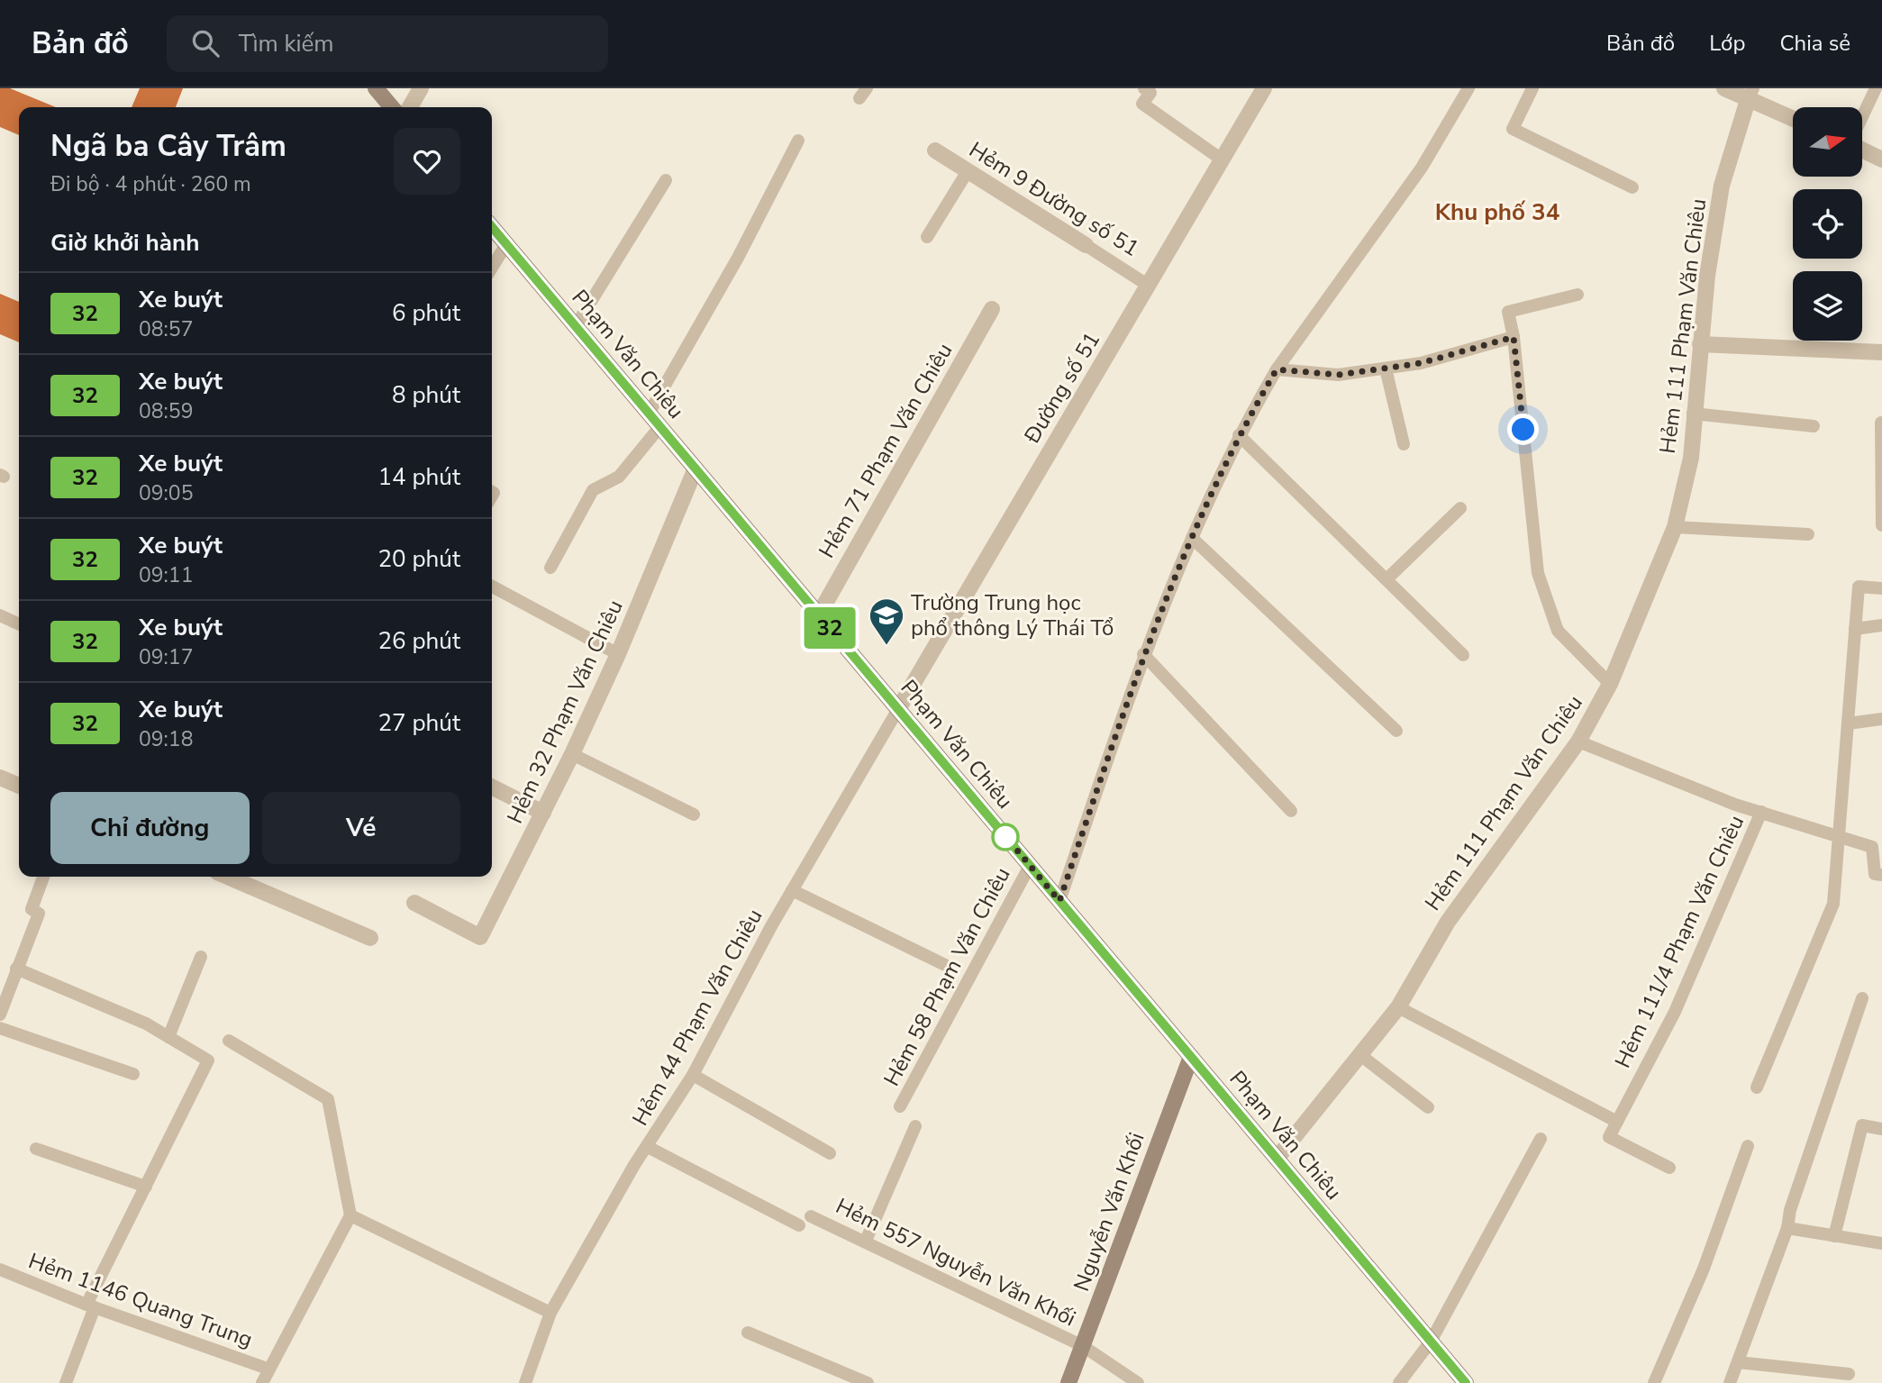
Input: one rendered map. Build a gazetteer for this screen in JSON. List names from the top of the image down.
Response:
{
  "streets": {
    "main road": ["Phạm Văn Chiêu", "Nguyễn Văn Khối"],
    "street": [
      "Hẻm 9 Đường số 51",
      "Hẻm 111 Phạm Văn Chiêu",
      "Đường số 51",
      "Hẻm 71 Phạm Văn Chiêu",
      "Hẻm 32 Phạm Văn Chiêu"
    ],
    "lane": [
      "Hẻm 111/4 Phạm Văn Chiêu",
      "Hẻm 58 Phạm Văn Chiêu",
      "Hẻm 44 Phạm Văn Chiêu",
      "Hẻm 557 Nguyễn Văn Khối",
      "Hẻm 1146 Quang Trung"
    ]
  },
  "crossings": [
    ["Hẻm 9 Đường số 51", "Đường số 51"],
    ["Hẻm 111 Phạm Văn Chiêu", "Phạm Văn Chiêu"],
    ["Phạm Văn Chiêu", "Đường số 51"],
    ["Phạm Văn Chiêu", "Hẻm 71 Phạm Văn Chiêu"],
    ["Phạm Văn Chiêu", "Hẻm 32 Phạm Văn Chiêu"],
    ["Phạm Văn Chiêu", "Hẻm 58 Phạm Văn Chiêu"],
    ["Phạm Văn Chiêu", "Hẻm 44 Phạm Văn Chiêu"],
    ["Phạm Văn Chiêu", "Nguyễn Văn Khối"],
    ["Đường số 51", "Hẻm 44 Phạm Văn Chiêu"],
    ["Nguyễn Văn Khối", "Hẻm 557 Nguyễn Văn Khối"]
  ],
  "districts": ["Khu phố 34"],
  "places": {
    "school or university": ["Trường Trung học phổ thông Lý Thái Tổ"]
  },
  "lines": ["bus line 32"],
  "north": "right",
  "page": {
    "header": "Bản đồ",
    "search": "Tìm kiếm",
    "nav": ["Bản đồ", "Lớp", "Chia sẻ"],
    "on_map": "32",
    "heading": [
      ["Ngã ba Cây Trâm", "Đi bộ · 4 phút · 260 m"],
      "Giờ khởi hành"
    ],
    "list": [
      {
        "mark": "32",
        "name": "Xe buýt",
        "note": "08:57",
        "value": "6 phút"
      },
      {
        "mark": "32",
        "name": "Xe buýt",
        "note": "08:59",
        "value": "8 phút"
      },
      {
        "mark": "32",
        "name": "Xe buýt",
        "note": "09:05",
        "value": "14 phút"
      },
      {
        "mark": "32",
        "name": "Xe buýt",
        "note": "09:11",
        "value": "20 phút"
      },
      {
        "mark": "32",
        "name": "Xe buýt",
        "note": "09:17",
        "value": "26 phút"
      },
      {
        "mark": "32",
        "name": "Xe buýt",
        "note": "09:18",
        "value": "27 phút"
      }
    ],
    "buttons": ["Chỉ đường", "Vé"]
  }
}
